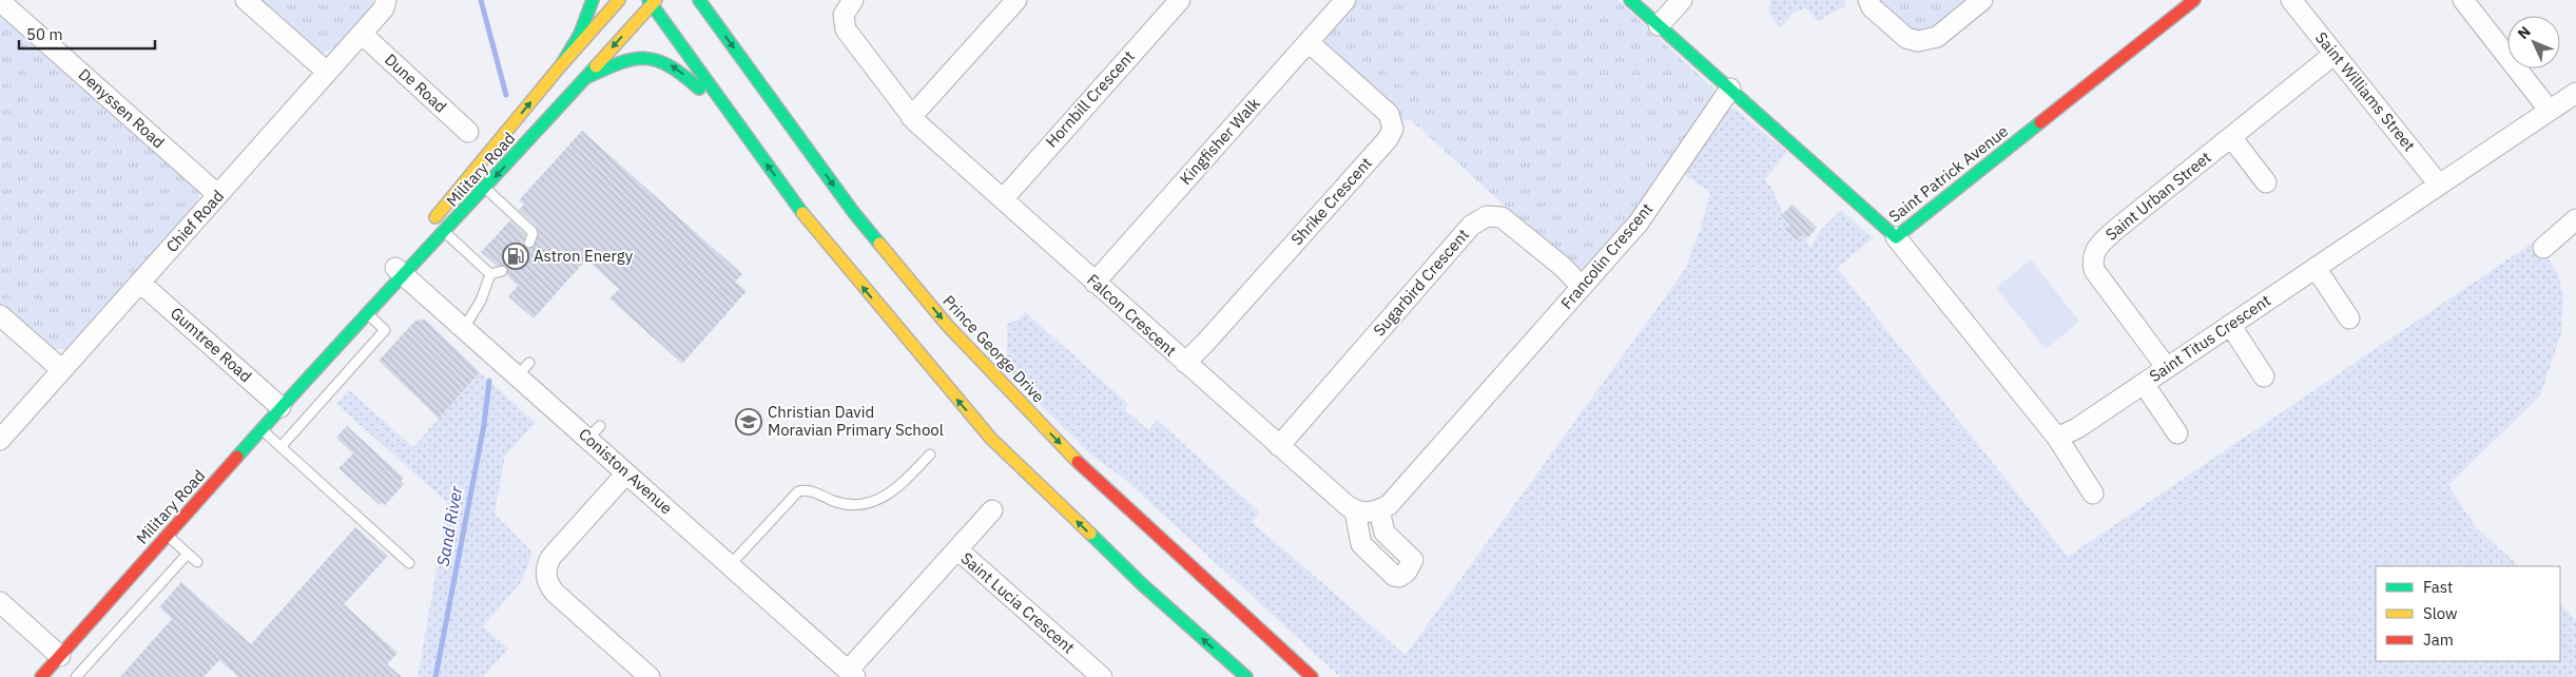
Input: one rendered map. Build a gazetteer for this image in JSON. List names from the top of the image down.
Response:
{
  "streets": {
    "main road": ["Military Road", "Saint Patrick Avenue", "Prince George Drive"],
    "street": [
      "Dune Road",
      "Saint Williams Street",
      "Hornbill Crescent",
      "Denyssen Road",
      "Kingfisher Walk",
      "Saint Urban Street",
      "Shrike Crescent",
      "Chief Road",
      "Francolin Crescent",
      "Sugarbird Crescent",
      "Falcon Crescent",
      "Saint Titus Crescent",
      "Gumtree Road",
      "Coniston Avenue",
      "Saint Lucia Crescent"
    ]
  },
  "crossings": [
    ["Dune Road", "Chief Road"],
    ["Saint Williams Street", "Saint Urban Street"],
    ["Saint Williams Street", "Saint Titus Crescent"],
    ["Hornbill Crescent", "Falcon Crescent"],
    ["Denyssen Road", "Chief Road"],
    ["Kingfisher Walk", "Shrike Crescent"],
    ["Kingfisher Walk", "Falcon Crescent"],
    ["Military Road", "Gumtree Road"],
    ["Military Road", "Coniston Avenue"],
    ["Saint Patrick Avenue", "Francolin Crescent"],
    ["Saint Urban Street", "Saint Titus Crescent"],
    ["Shrike Crescent", "Falcon Crescent"],
    ["Chief Road", "Gumtree Road"],
    ["Francolin Crescent", "Sugarbird Crescent"],
    ["Sugarbird Crescent", "Falcon Crescent"],
    ["Coniston Avenue", "Saint Lucia Crescent"]
  ],
  "water": ["Sand River"],
  "places": {
    "fuel station": ["Astron Energy"],
    "school or university": ["Christian David Moravian Primary School"]
  },
  "legend": ["Fast", "Slow", "Jam"],
  "scale_bar": "50 m",
  "north": "top left"
}
